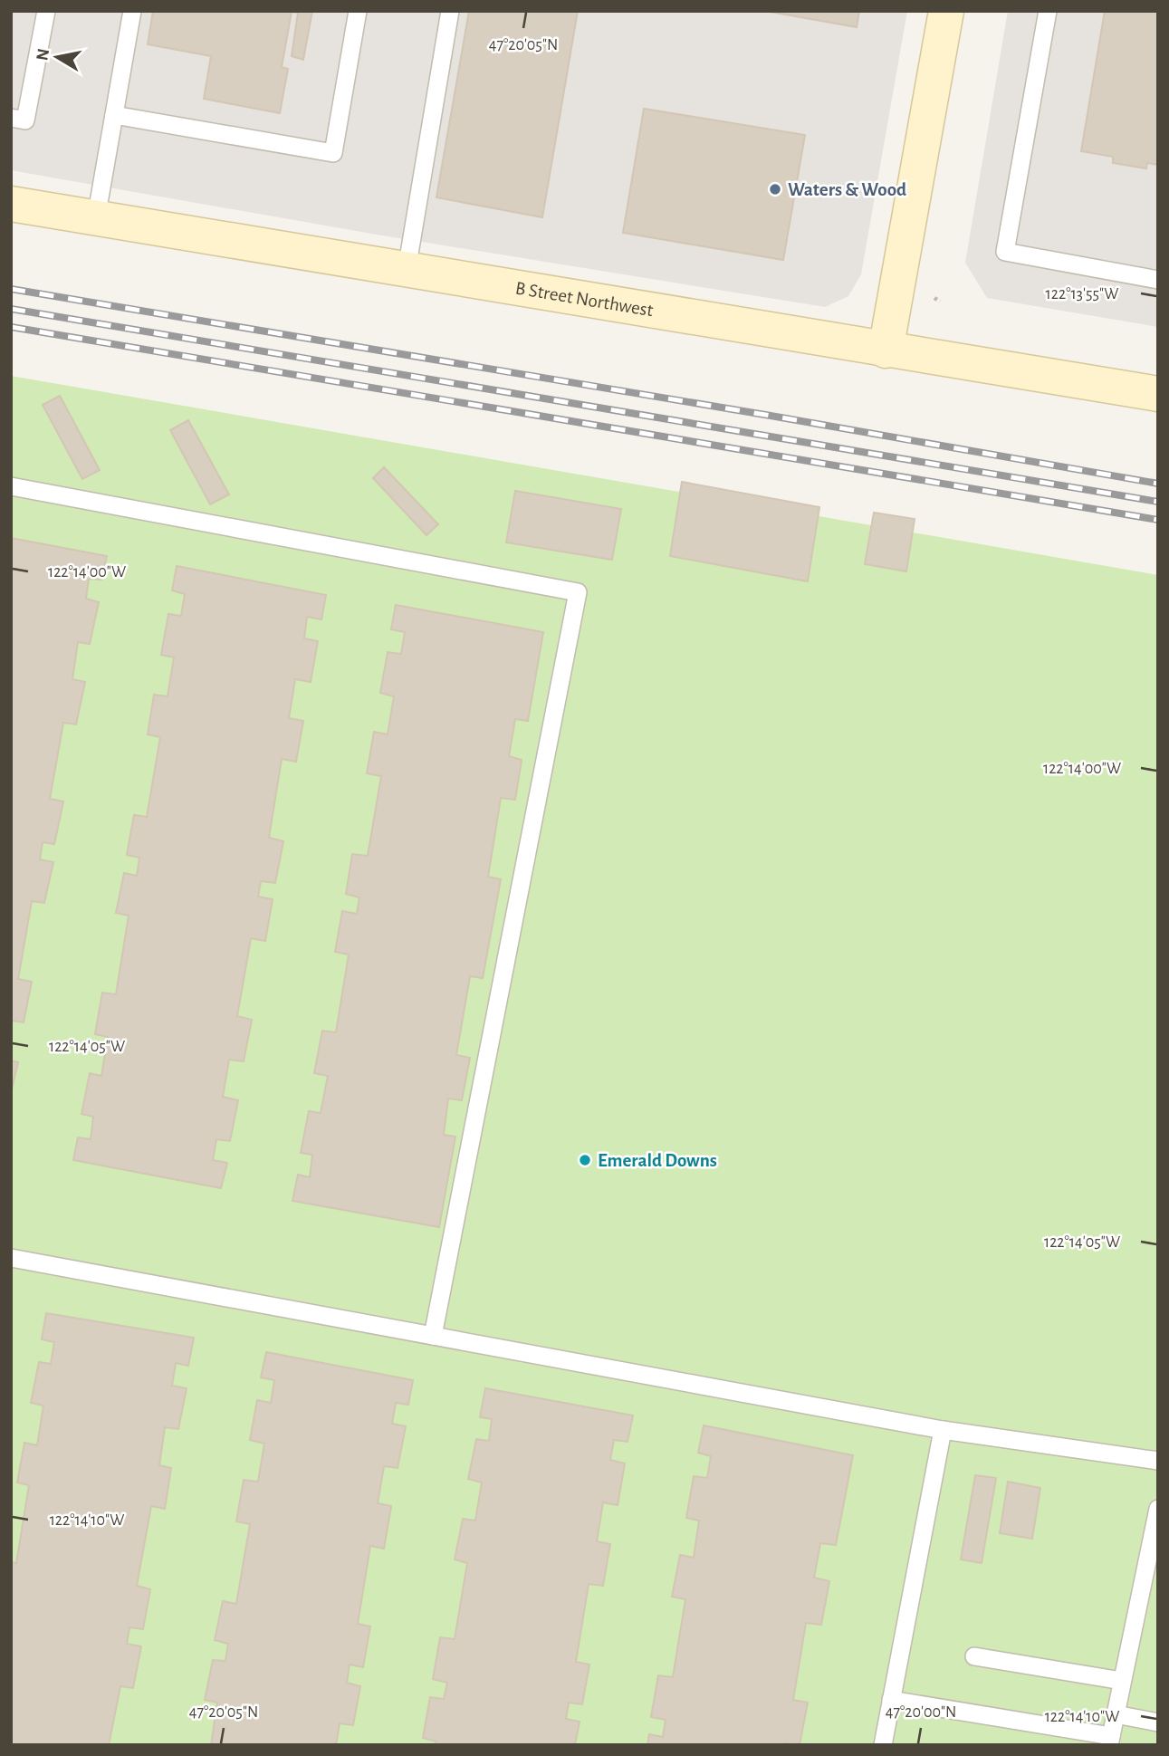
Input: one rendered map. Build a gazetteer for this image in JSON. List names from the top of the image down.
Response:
{
  "streets": {
    "street": ["B Street Northwest"]
  },
  "places": ["Waters & Wood", "Emerald Downs"],
  "north": "left",
  "coordinates": [
    "47°20'05\"N",
    "122°13'55\"W",
    "122°14'00\"W",
    "122°14'05\"W",
    "122°14'10\"W",
    "47°20'00\"N"
  ]
}
